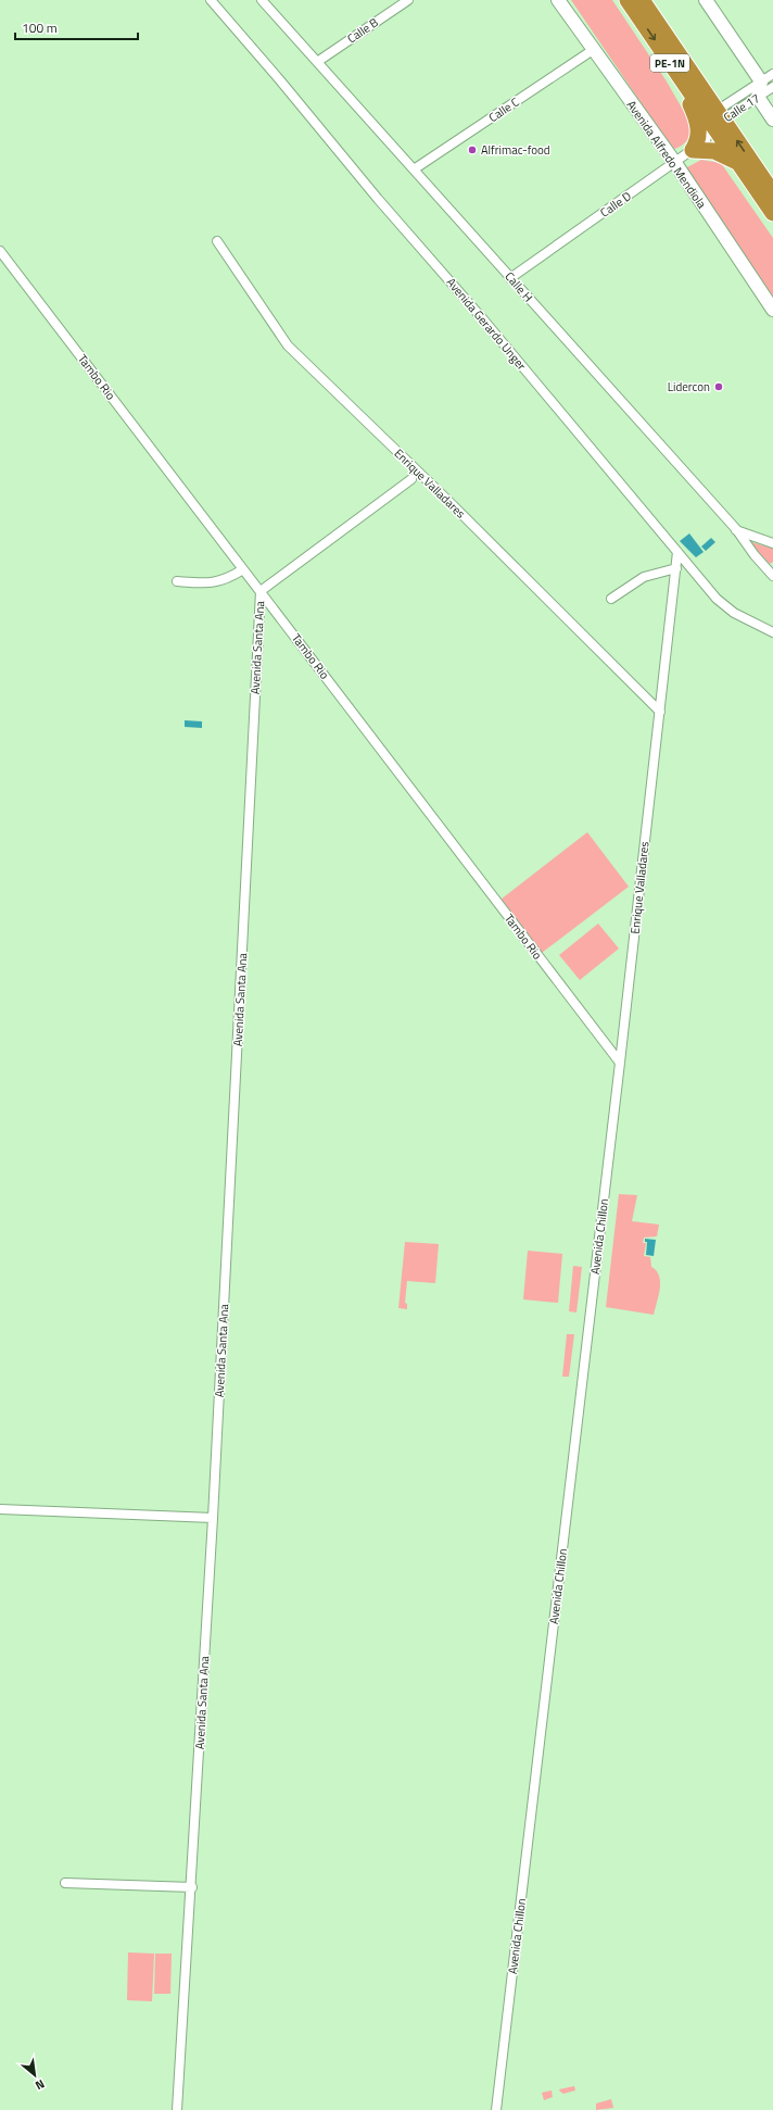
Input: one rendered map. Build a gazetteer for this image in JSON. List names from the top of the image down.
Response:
{
  "streets": {
    "highway": ["PE-1N"],
    "street": [
      "Calle B",
      "Calle 17",
      "Calle C",
      "Avenida Alfredo Mendiola",
      "Calle D",
      "Calle H",
      "Avenida Gerardo Unger",
      "Tambo Rio",
      "Enrique Valladares",
      "Avenida Santa Ana",
      "Avenida Chillon"
    ]
  },
  "crossings": [
    ["Calle B", "Calle H"],
    ["PE-1N", "Calle 17"],
    ["PE-1N", "Calle D"],
    ["Calle 17", "Calle D"],
    ["Calle C", "Avenida Alfredo Mendiola"],
    ["Calle C", "Calle H"],
    ["Avenida Alfredo Mendiola", "Calle D"],
    ["Calle D", "Calle H"],
    ["Avenida Gerardo Unger", "Enrique Valladares"],
    ["Tambo Rio", "Enrique Valladares"],
    ["Tambo Rio", "Avenida Santa Ana"],
    ["Tambo Rio", "Avenida Chillon"],
    ["Enrique Valladares", "Avenida Chillon"]
  ],
  "places": ["Alfrimac-food", "Lidercon"],
  "scale_bar": "100 m",
  "north": "bottom right"
}
